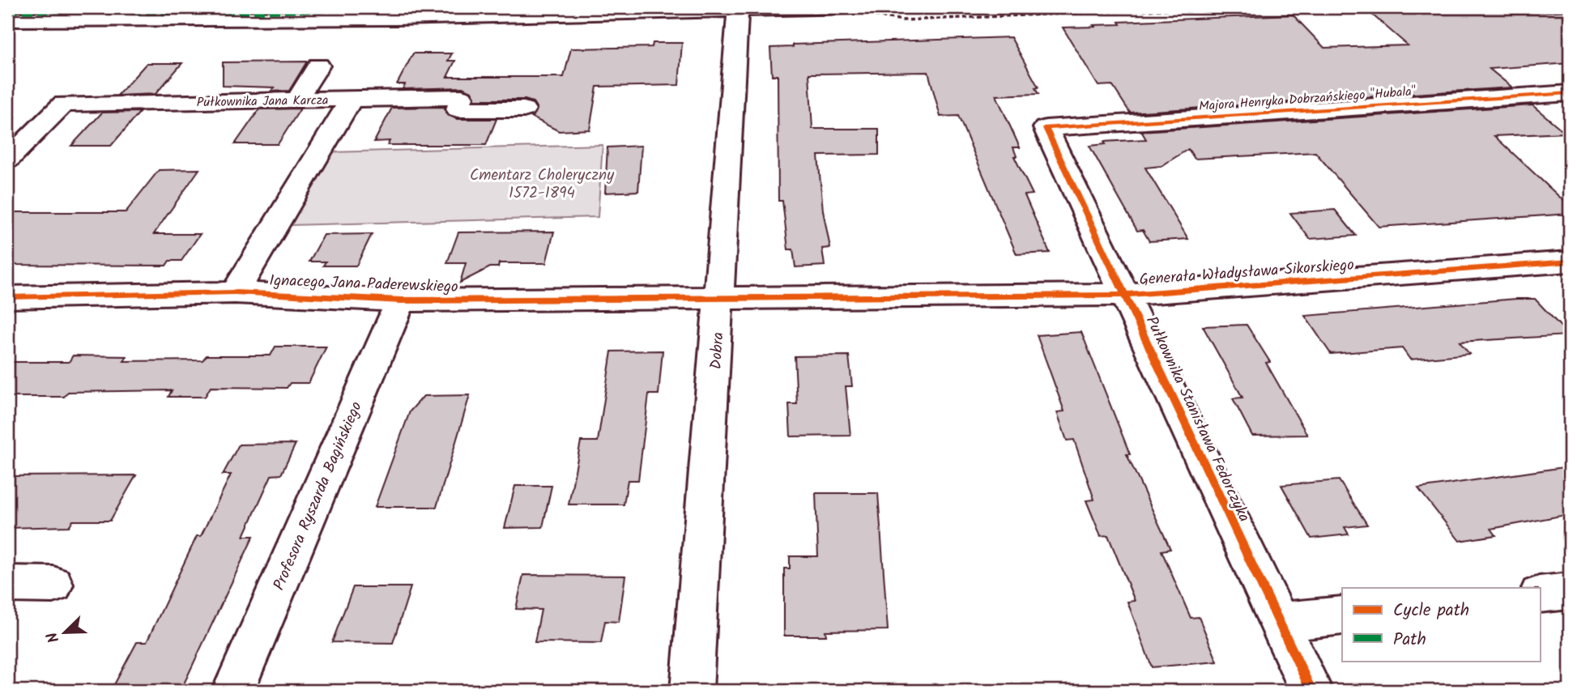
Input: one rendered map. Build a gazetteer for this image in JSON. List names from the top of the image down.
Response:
{
  "streets": {
    "street": [
      "Majora Henryka Dobrzańskiego \"Hubala\"",
      "Pułkownika Jana Karcza",
      "Generała Władysława Sikorskiego",
      "Ignacego Jana Paderewskiego",
      "Dobra",
      "Pułkownika Stanisława Fedorczyka",
      "Profesora Ryszarda Bagińskiego"
    ]
  },
  "crossings": [
    ["Majora Henryka Dobrzańskiego \"Hubala\"", "Pułkownika Stanisława Fedorczyka"],
    ["Generała Władysława Sikorskiego", "Ignacego Jana Paderewskiego"],
    ["Generała Władysława Sikorskiego", "Dobra"],
    ["Generała Władysława Sikorskiego", "Pułkownika Stanisława Fedorczyka"],
    ["Ignacego Jana Paderewskiego", "Dobra"],
    ["Ignacego Jana Paderewskiego", "Profesora Ryszarda Bagińskiego"]
  ],
  "parks": ["Cmentarz Choleryczny 1572-1894"],
  "legend": ["Cycle path", "Path"],
  "north": "bottom left"
}
